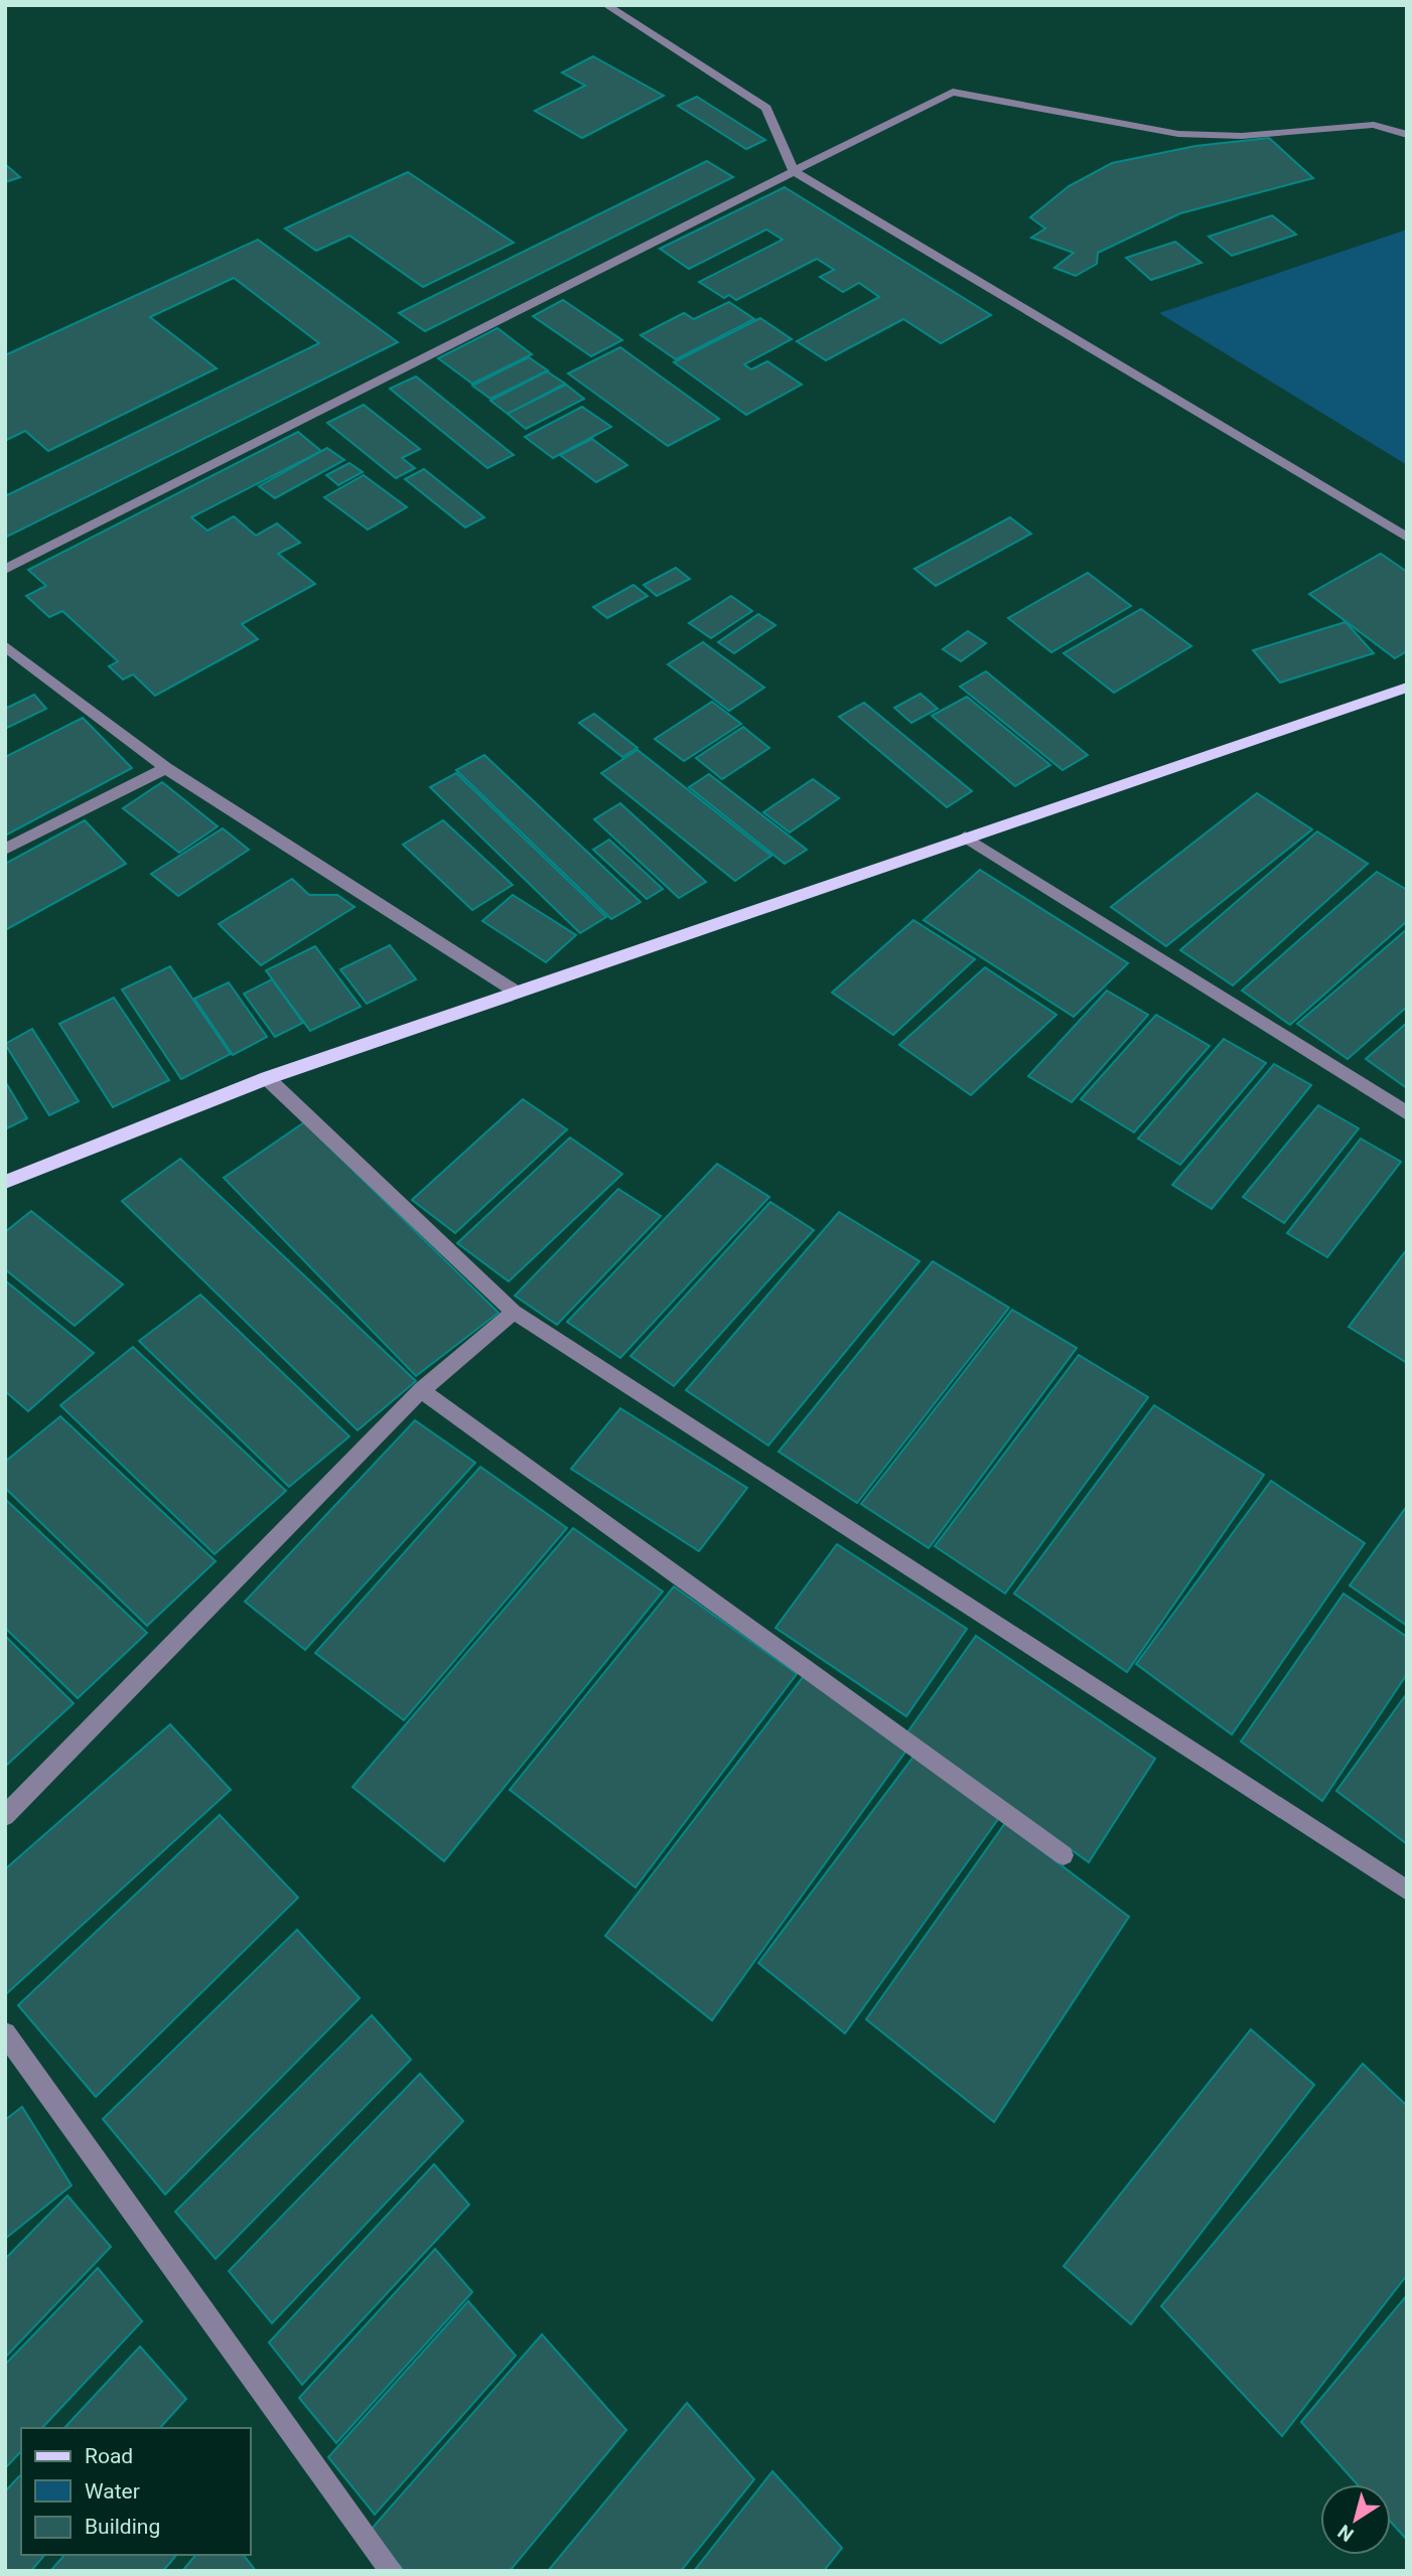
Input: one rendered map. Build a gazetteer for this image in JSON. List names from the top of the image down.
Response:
{
  "legend": ["Road", "Water", "Building"],
  "north": "bottom left"
}
